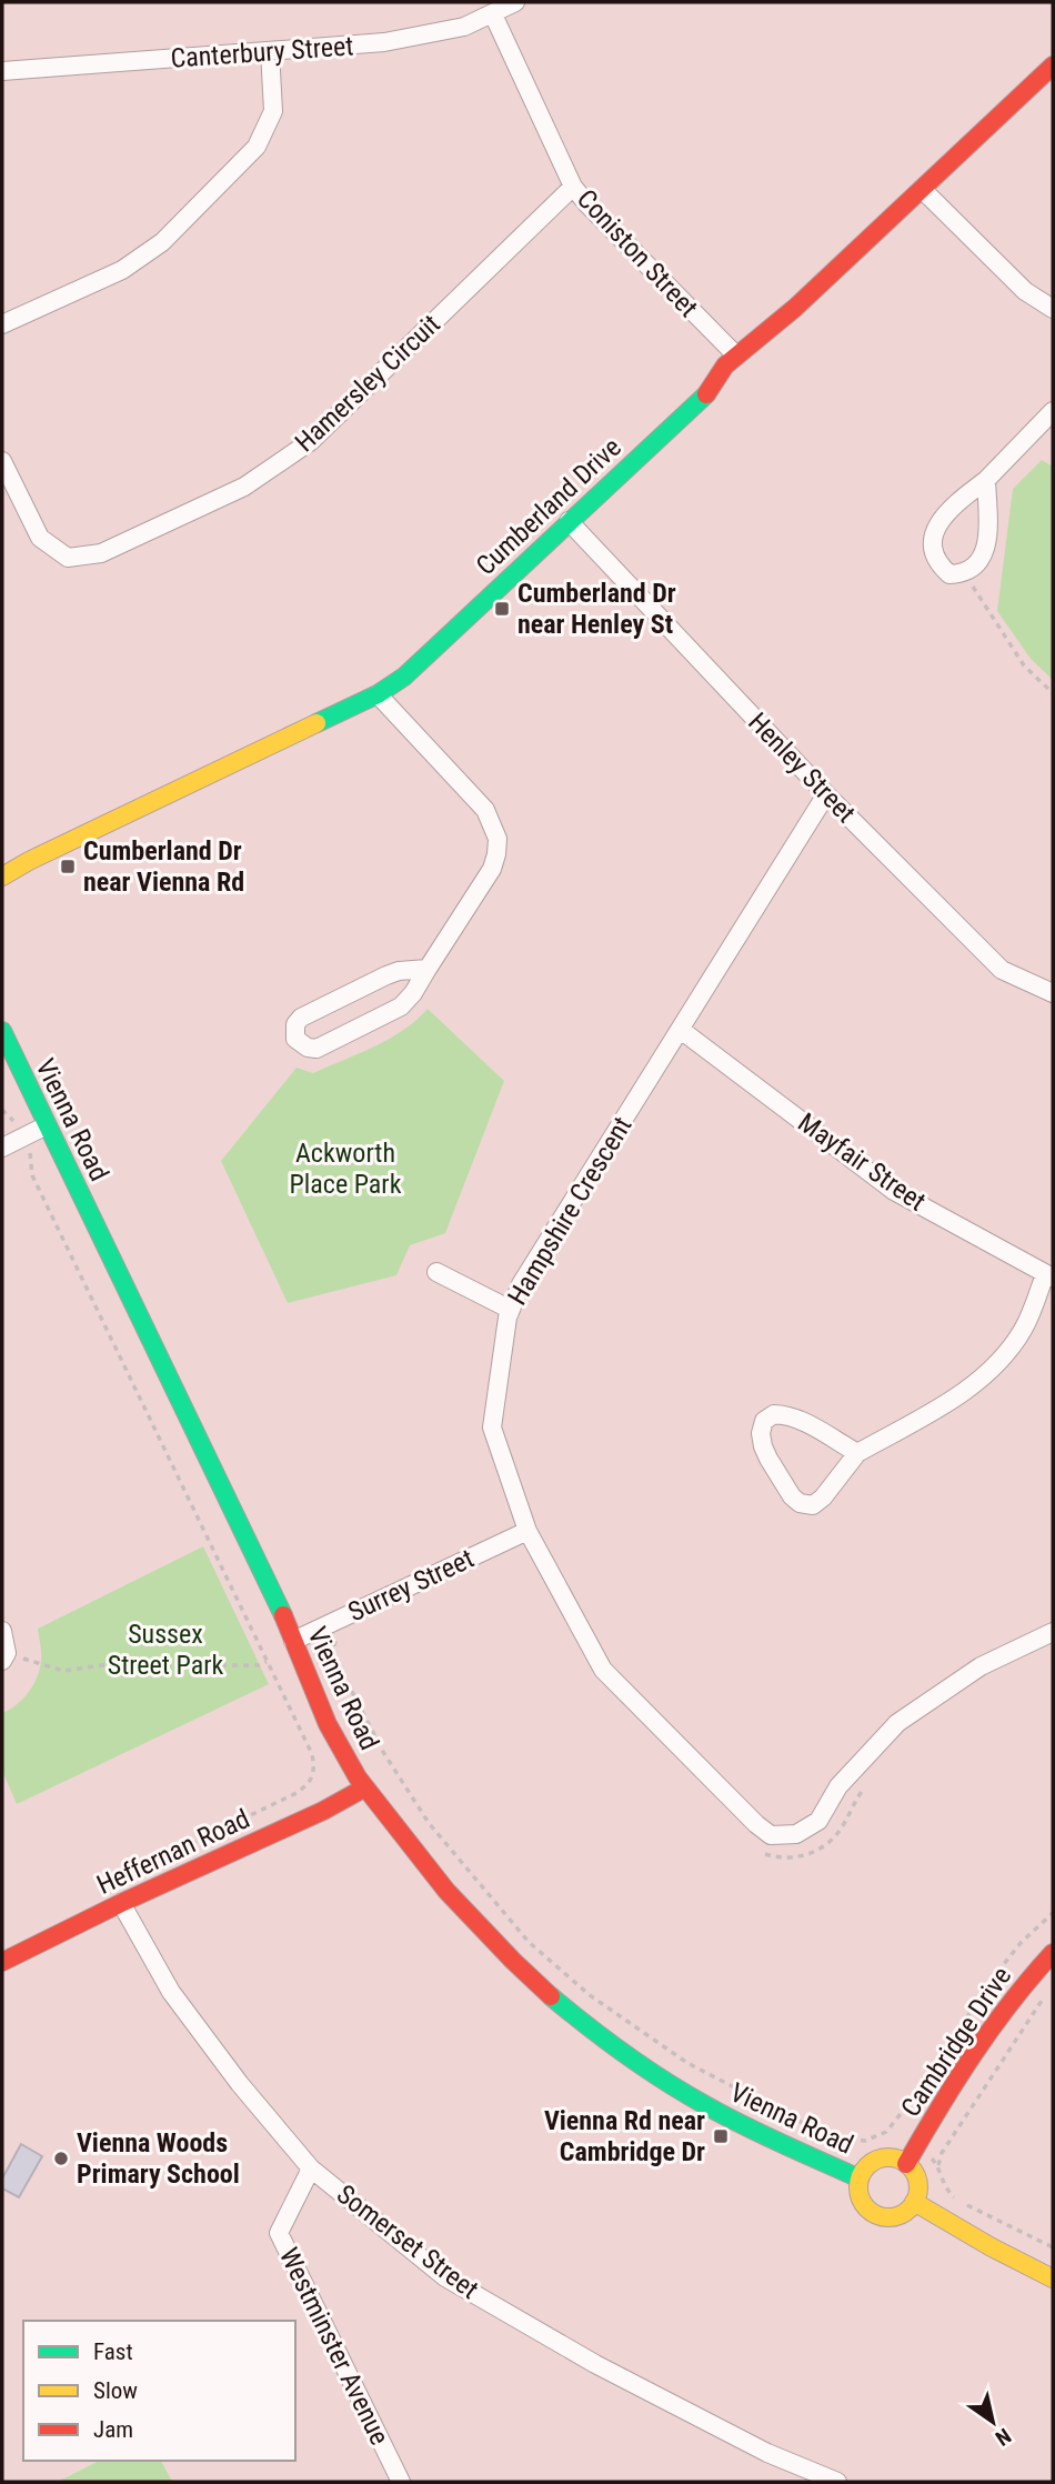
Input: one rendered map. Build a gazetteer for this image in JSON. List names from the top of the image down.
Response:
{
  "streets": {
    "street": [
      "Canterbury Street",
      "Coniston Street",
      "Hamersley Circuit",
      "Cumberland Drive",
      "Henley Street",
      "Vienna Road",
      "Mayfair Street",
      "Hampshire Crescent",
      "Surrey Street",
      "Heffernan Road",
      "Cambridge Drive",
      "Somerset Street",
      "Westminster Avenue"
    ]
  },
  "crossings": [
    ["Canterbury Street", "Coniston Street"],
    ["Coniston Street", "Hamersley Circuit"],
    ["Coniston Street", "Cumberland Drive"],
    ["Cumberland Drive", "Henley Street"],
    ["Henley Street", "Hampshire Crescent"],
    ["Vienna Road", "Surrey Street"],
    ["Vienna Road", "Heffernan Road"],
    ["Vienna Road", "Cambridge Drive"],
    ["Mayfair Street", "Hampshire Crescent"],
    ["Hampshire Crescent", "Surrey Street"],
    ["Heffernan Road", "Somerset Street"],
    ["Somerset Street", "Westminster Avenue"]
  ],
  "parks": ["Ackworth Place Park", "Sussex Street Park"],
  "places": {
    "transit": ["Cumberland Dr near Henley St", "Cumberland Dr near Vienna Rd", "Vienna Rd near Cambridge Dr"],
    "other": ["Vienna Woods Primary School"]
  },
  "legend": ["Fast", "Slow", "Jam"],
  "north": "bottom right"
}
